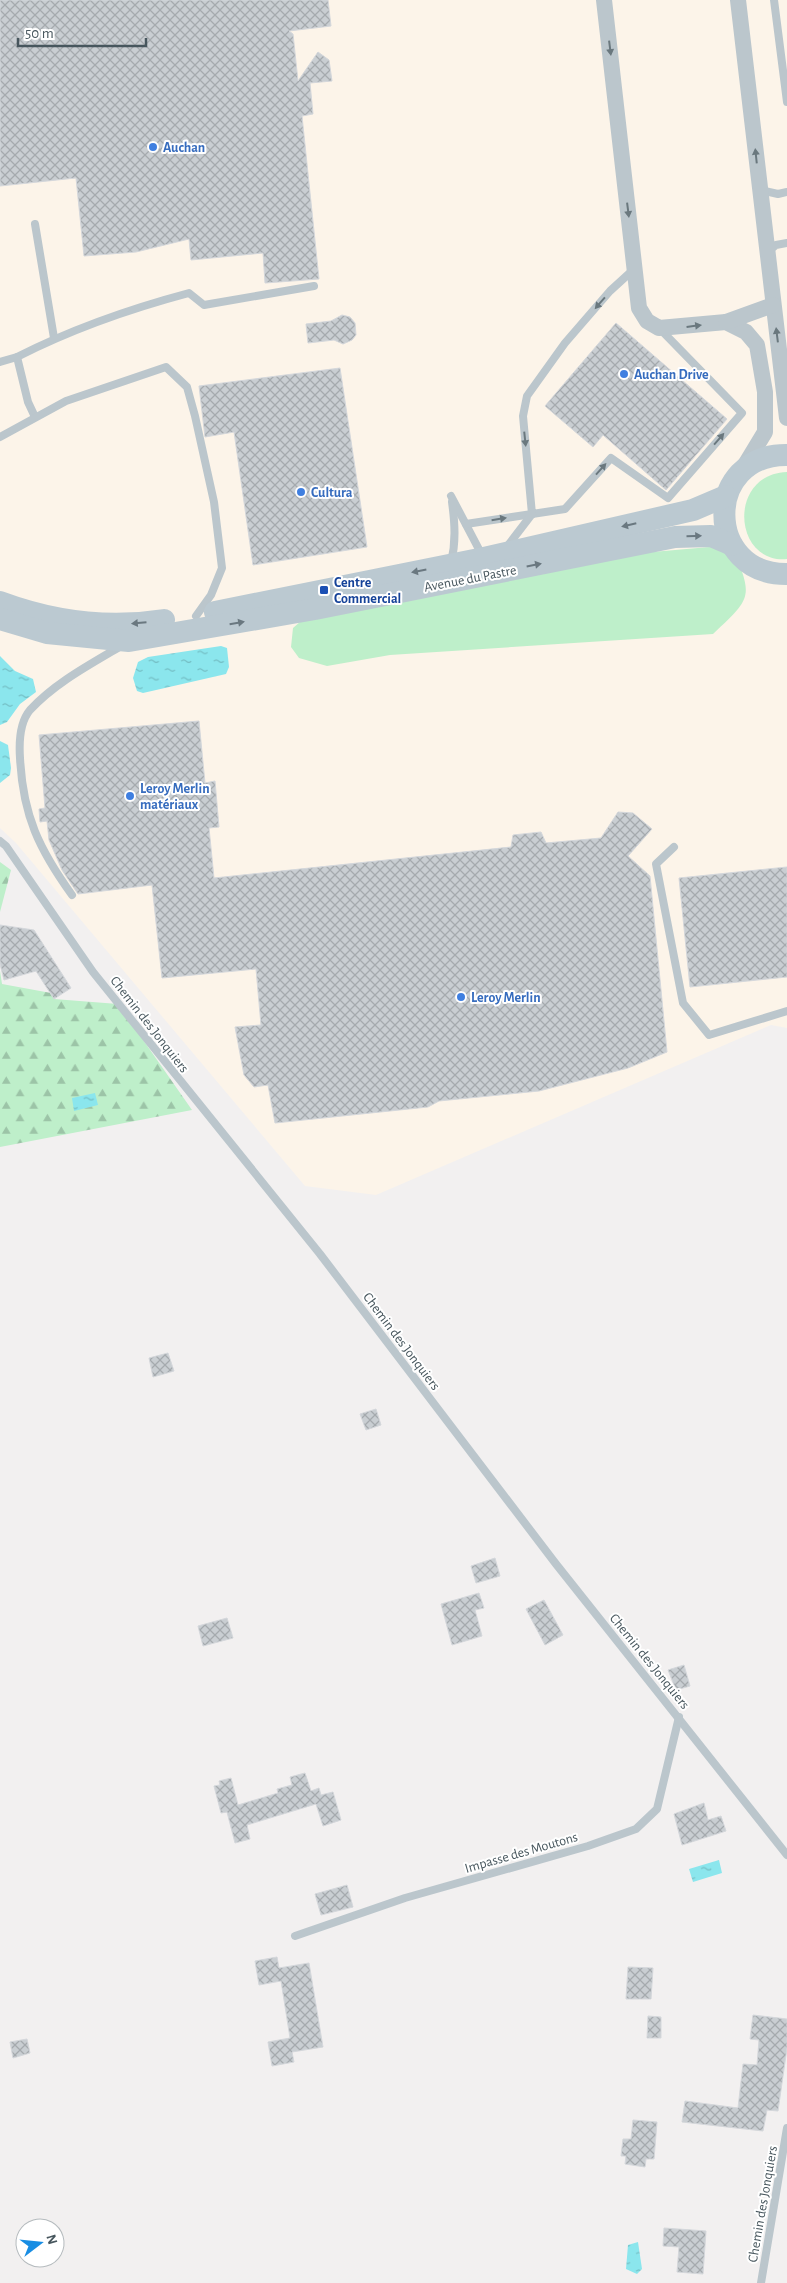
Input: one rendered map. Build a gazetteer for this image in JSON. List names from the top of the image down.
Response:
{
  "streets": {
    "street": ["Avenue du Pastre"],
    "lane": ["Chemin des Jonquiers", "Impasse des Moutons"]
  },
  "crossings": [
    ["Chemin des Jonquiers", "Impasse des Moutons"]
  ],
  "places": {
    "other": [
      "Auchan",
      "Auchan Drive",
      "Cultura",
      "Leroy Merlin matériaux",
      "Leroy Merlin"
    ],
    "transit": ["Centre Commercial"]
  },
  "scale_bar": "50 m",
  "north": "right"
}
